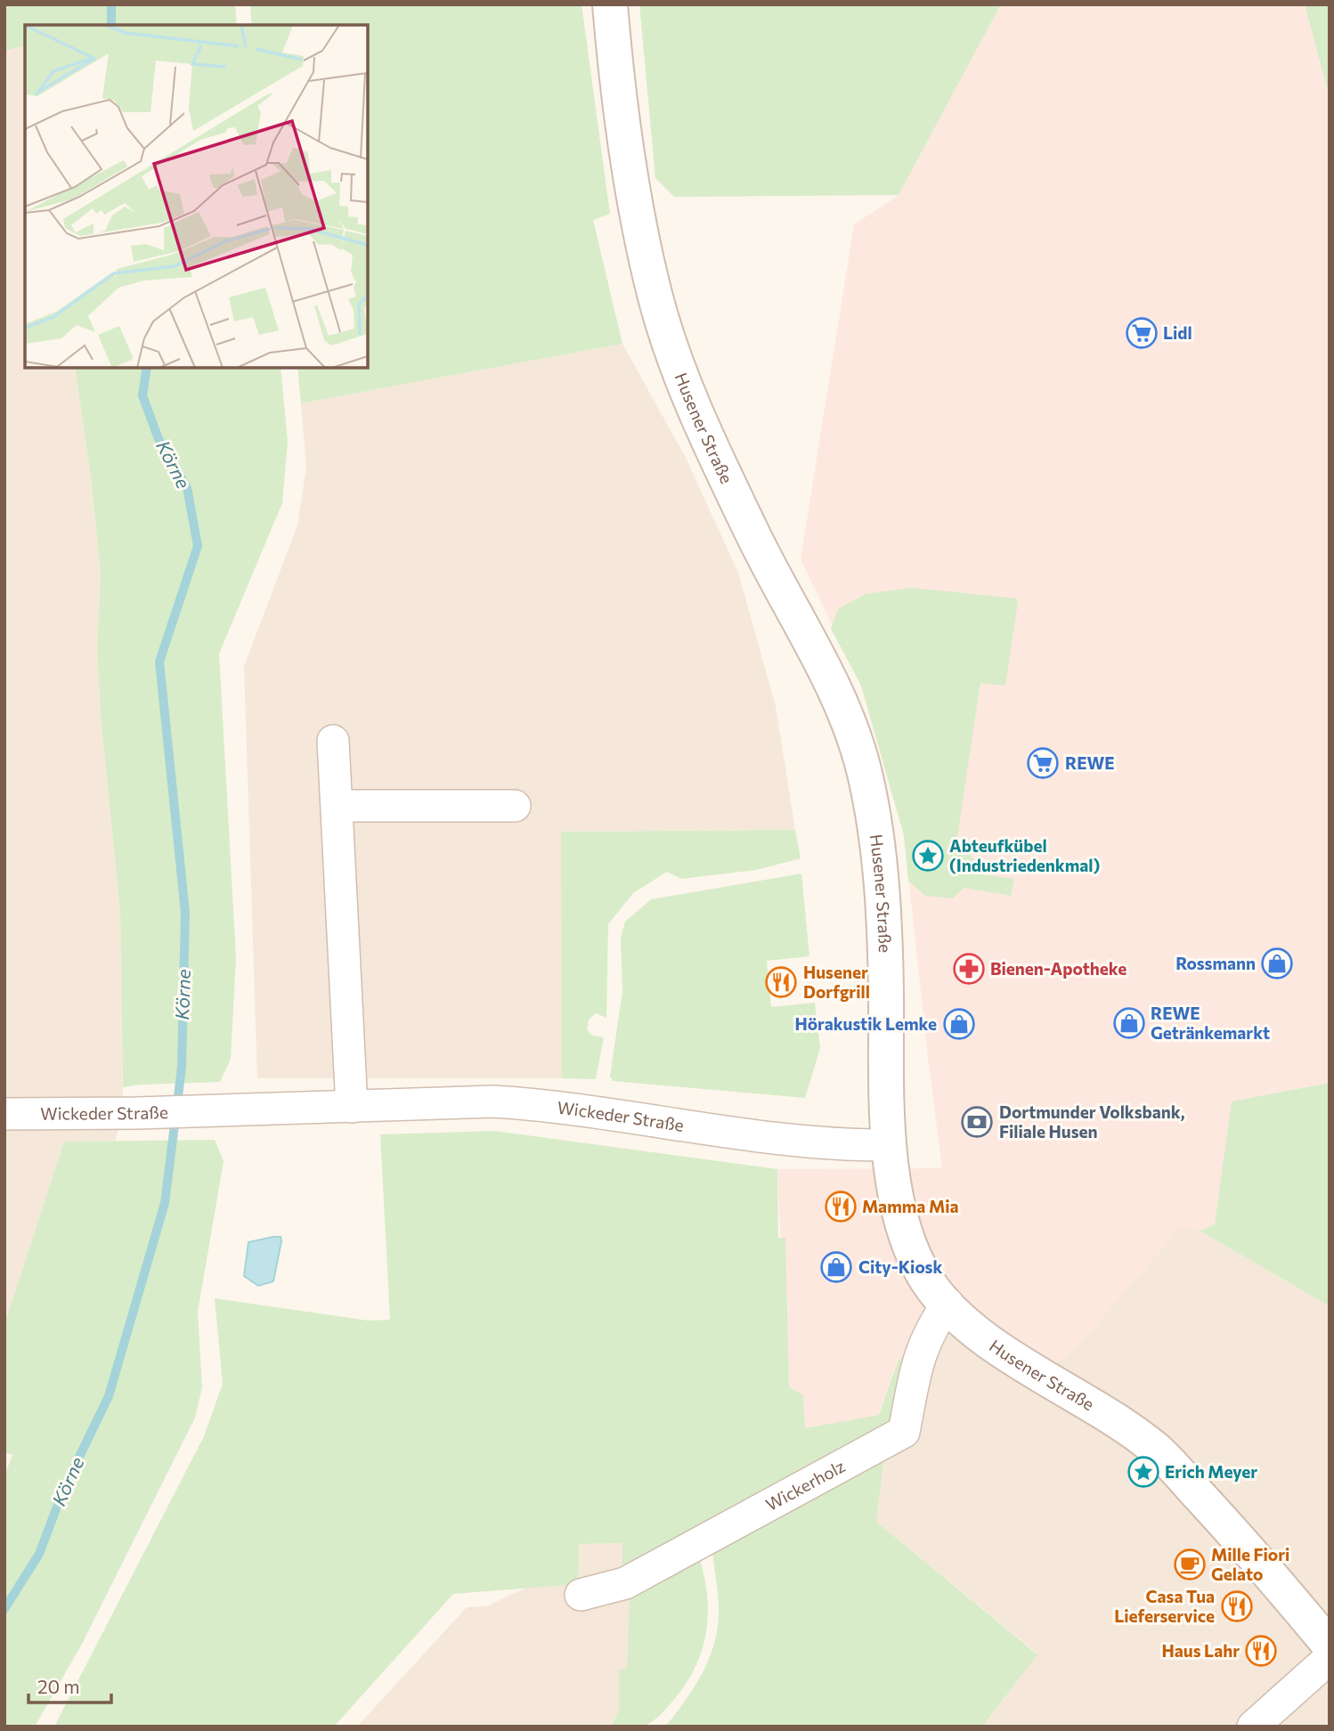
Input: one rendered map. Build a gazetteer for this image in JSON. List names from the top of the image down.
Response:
{
  "streets": {
    "street": ["Husener Straße", "Wickeder Straße", "Wickerholz"]
  },
  "crossings": [
    ["Husener Straße", "Wickeder Straße"],
    ["Husener Straße", "Wickerholz"]
  ],
  "water": ["Körne"],
  "places": {
    "supermarket": ["Lidl", "REWE"],
    "place": ["Abteufkübel (Industriedenkmal)", "Erich Meyer"],
    "shop": [
      "Rossmann",
      "REWE Getränkemarkt",
      "Hörakustik Lemke",
      "City-Kiosk"
    ],
    "pharmacy": ["Bienen-Apotheke"],
    "restaurant": [
      "Husener Dorfgrill",
      "Mamma Mia",
      "Casa Tua Lieferservice",
      "Haus Lahr"
    ],
    "bank": ["Dortmunder Volksbank, Filiale Husen"],
    "cafe": ["Mille Fiori Gelato"]
  },
  "scale_bar": "20 m"
}
